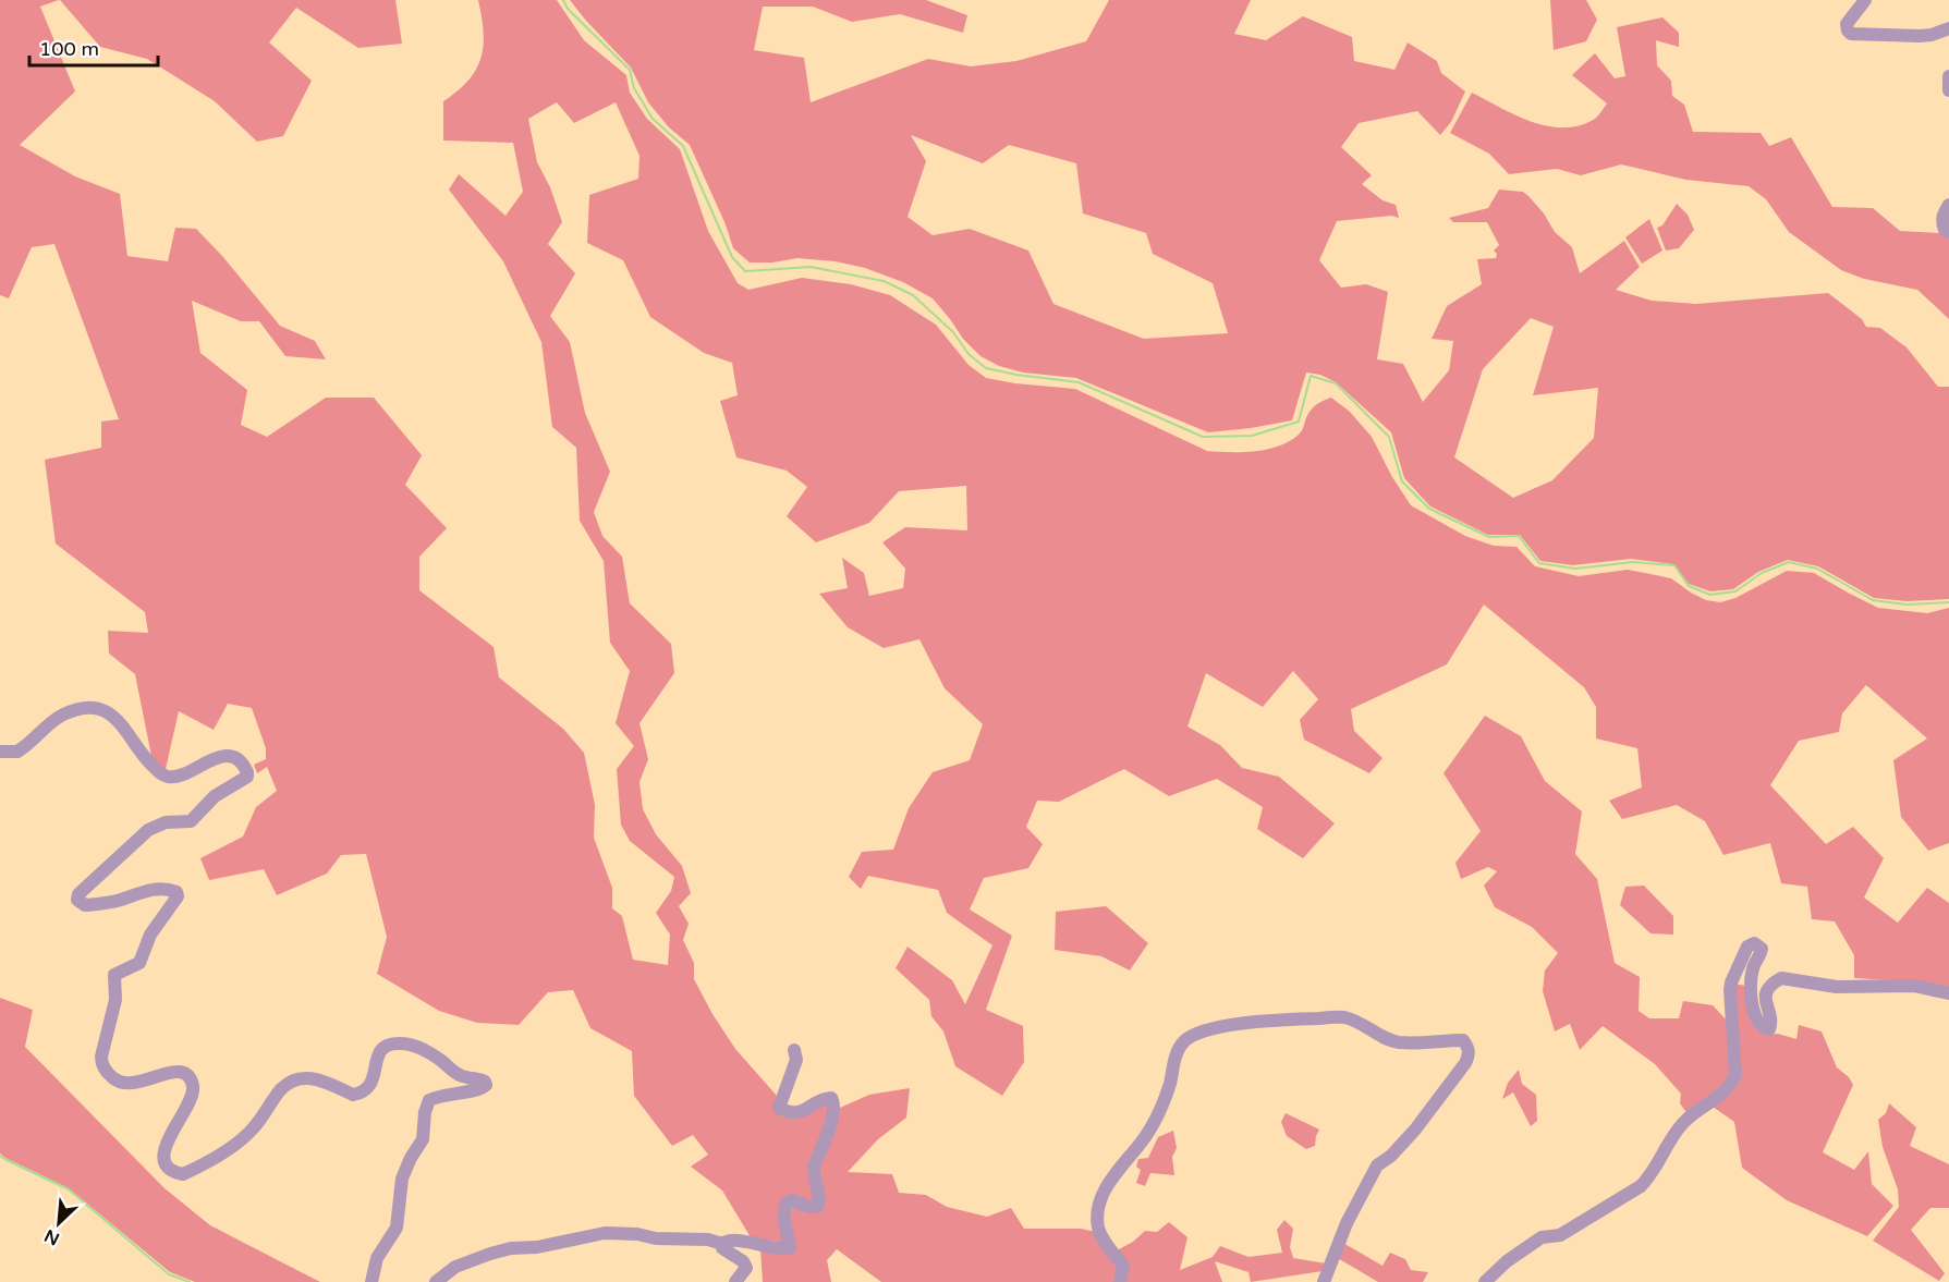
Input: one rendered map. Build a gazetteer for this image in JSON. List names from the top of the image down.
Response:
{
  "scale_bar": "100 m",
  "north": "bottom left"
}
